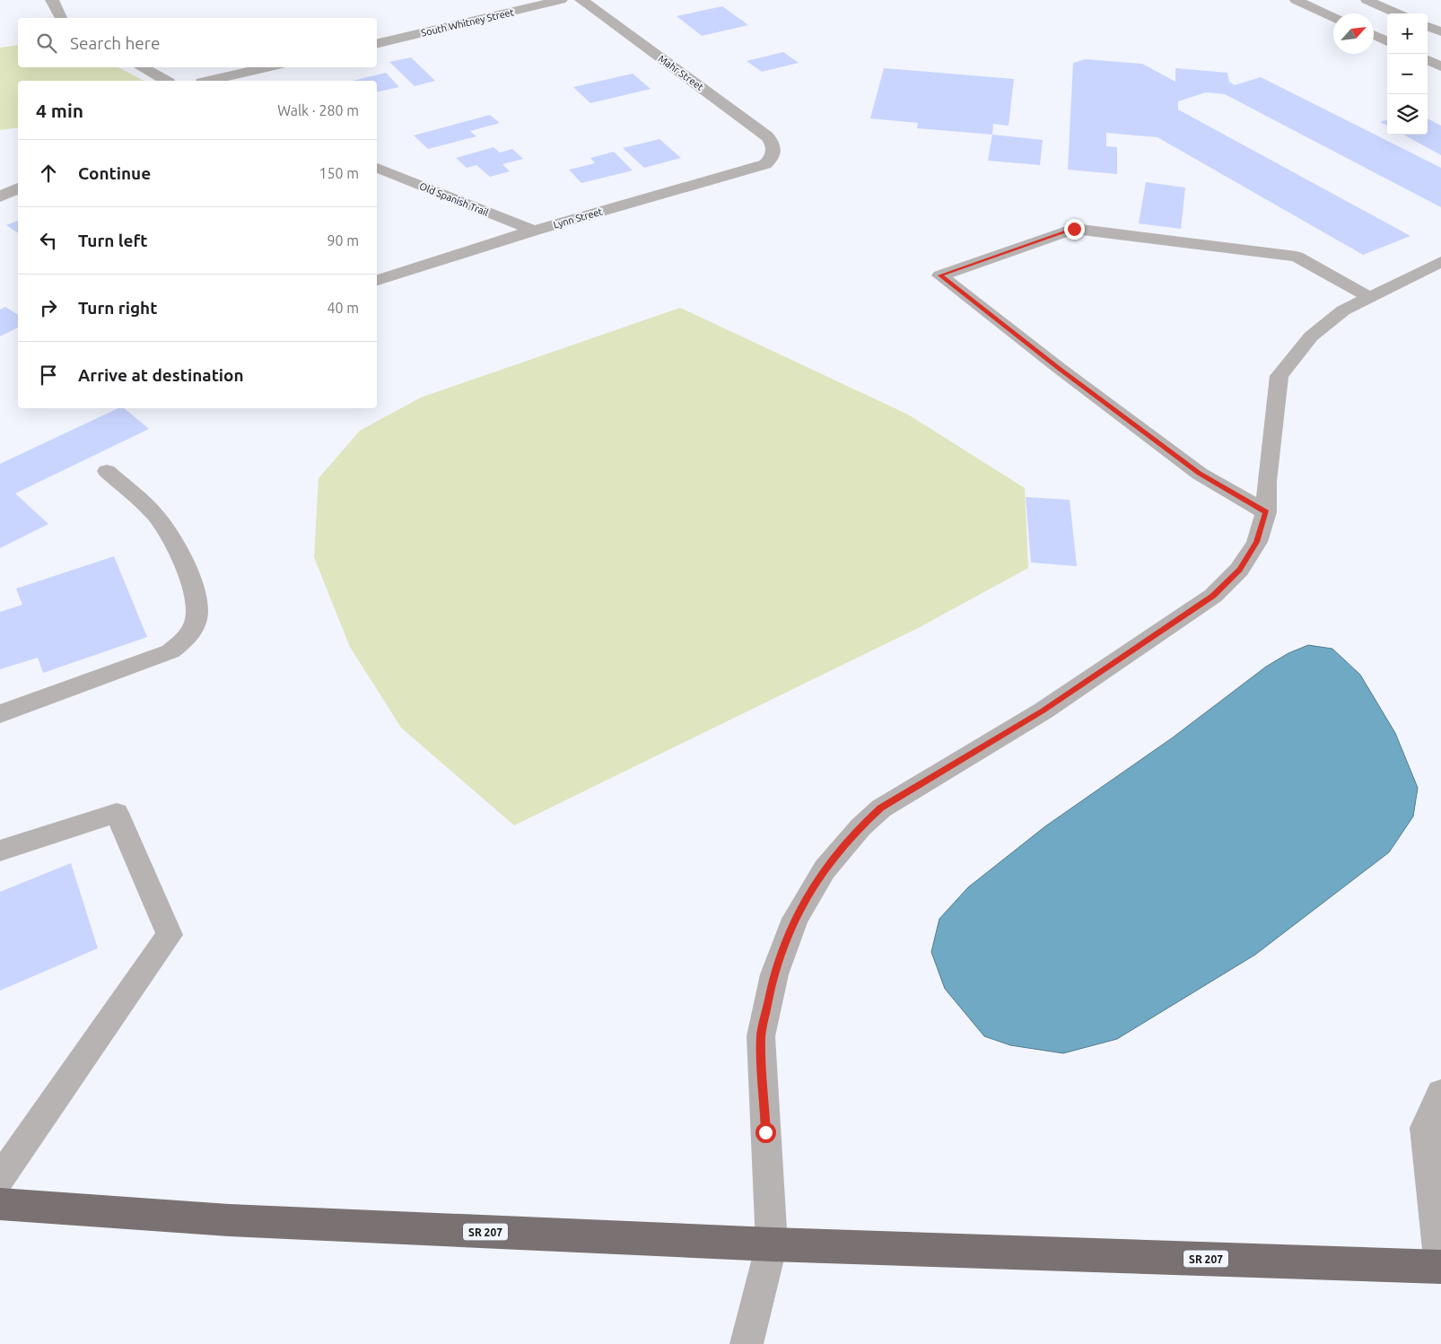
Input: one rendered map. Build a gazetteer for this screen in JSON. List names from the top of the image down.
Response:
{
  "streets": {
    "highway": ["SR 207"],
    "street": [
      "South Whitney Street",
      "Mahr Street",
      "Old Spanish Trail",
      "Lynn Street"
    ]
  },
  "crossings": [
    ["Mahr Street", "Lynn Street"],
    ["Old Spanish Trail", "Lynn Street"]
  ],
  "north": "top right",
  "page": {
    "map_buttons": ["+", "−"],
    "search": "Search here",
    "heading": ["4 min", "Walk · 280 m"],
    "list": [
      ["Continue", "150 m"],
      ["Turn left", "90 m"],
      ["Turn right", "40 m"],
      "Arrive at destination"
    ]
  }
}
